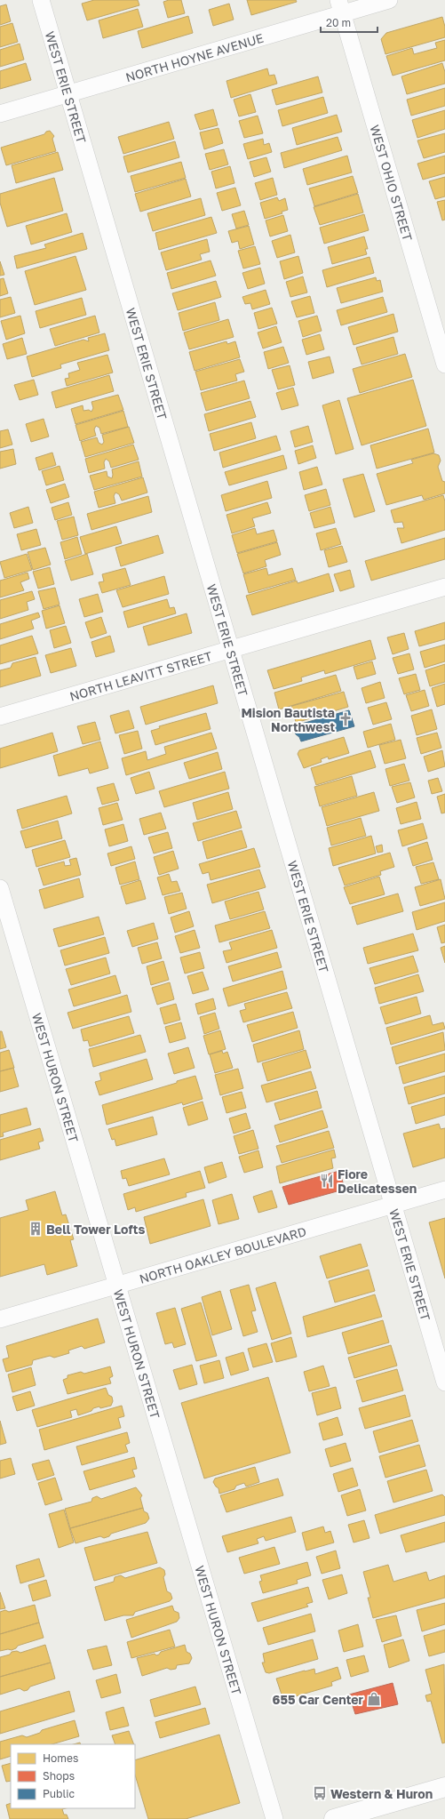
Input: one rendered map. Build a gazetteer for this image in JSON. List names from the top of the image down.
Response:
{
  "streets": {
    "street": [
      "NORTH HOYNE AVENUE",
      "WEST ERIE STREET",
      "WEST OHIO STREET",
      "NORTH LEAVITT STREET",
      "WEST HURON STREET",
      "NORTH OAKLEY BOULEVARD"
    ]
  },
  "crossings": [
    ["NORTH HOYNE AVENUE", "WEST ERIE STREET"],
    ["NORTH HOYNE AVENUE", "WEST OHIO STREET"],
    ["WEST ERIE STREET", "NORTH LEAVITT STREET"],
    ["WEST ERIE STREET", "NORTH OAKLEY BOULEVARD"],
    ["WEST HURON STREET", "NORTH OAKLEY BOULEVARD"]
  ],
  "places": {
    "church": ["Mision Bautista Northwest"],
    "restaurant": ["Fiore Delicatessen"],
    "building": ["Bell Tower Lofts"],
    "shop": ["655 Car Center"],
    "bus stop": ["Western & Huron"]
  },
  "legend": ["Homes", "Shops", "Public"],
  "scale_bar": "20 m"
}
